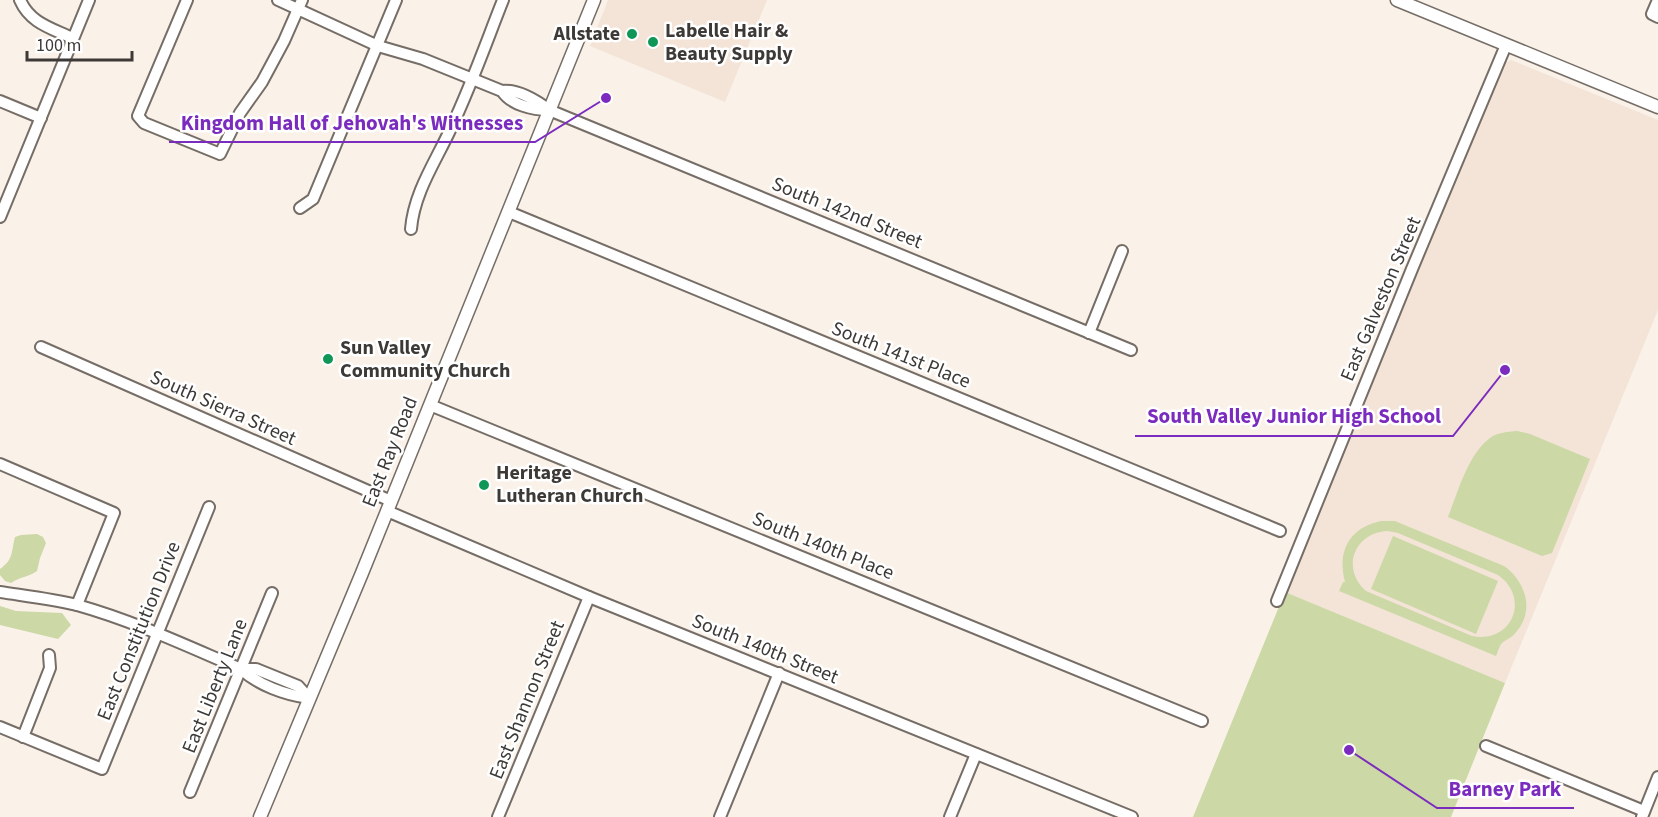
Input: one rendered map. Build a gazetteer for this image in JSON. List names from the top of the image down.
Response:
{
  "streets": {
    "main road": ["East Ray Road"],
    "street": [
      "South 142nd Street",
      "East Galveston Street",
      "South 141st Place",
      "South Sierra Street",
      "South 140th Place",
      "East Constitution Drive",
      "South 140th Street",
      "East Liberty Lane",
      "East Shannon Street"
    ]
  },
  "crossings": [
    ["South 142nd Street", "East Ray Road"],
    ["South 141st Place", "East Ray Road"],
    ["South Sierra Street", "East Ray Road"],
    ["South Sierra Street", "South 140th Street"],
    ["East Ray Road", "South 140th Place"],
    ["East Ray Road", "South 140th Street"],
    ["South 140th Street", "East Shannon Street"]
  ],
  "places": [
    "Allstate",
    "Labelle Hair & Beauty Supply",
    "Kingdom Hall of Jehovah's Witnesses",
    "Sun Valley Community Church",
    "South Valley Junior High School",
    "Heritage Lutheran Church",
    "Barney Park"
  ],
  "scale_bar": "100 m"
}
